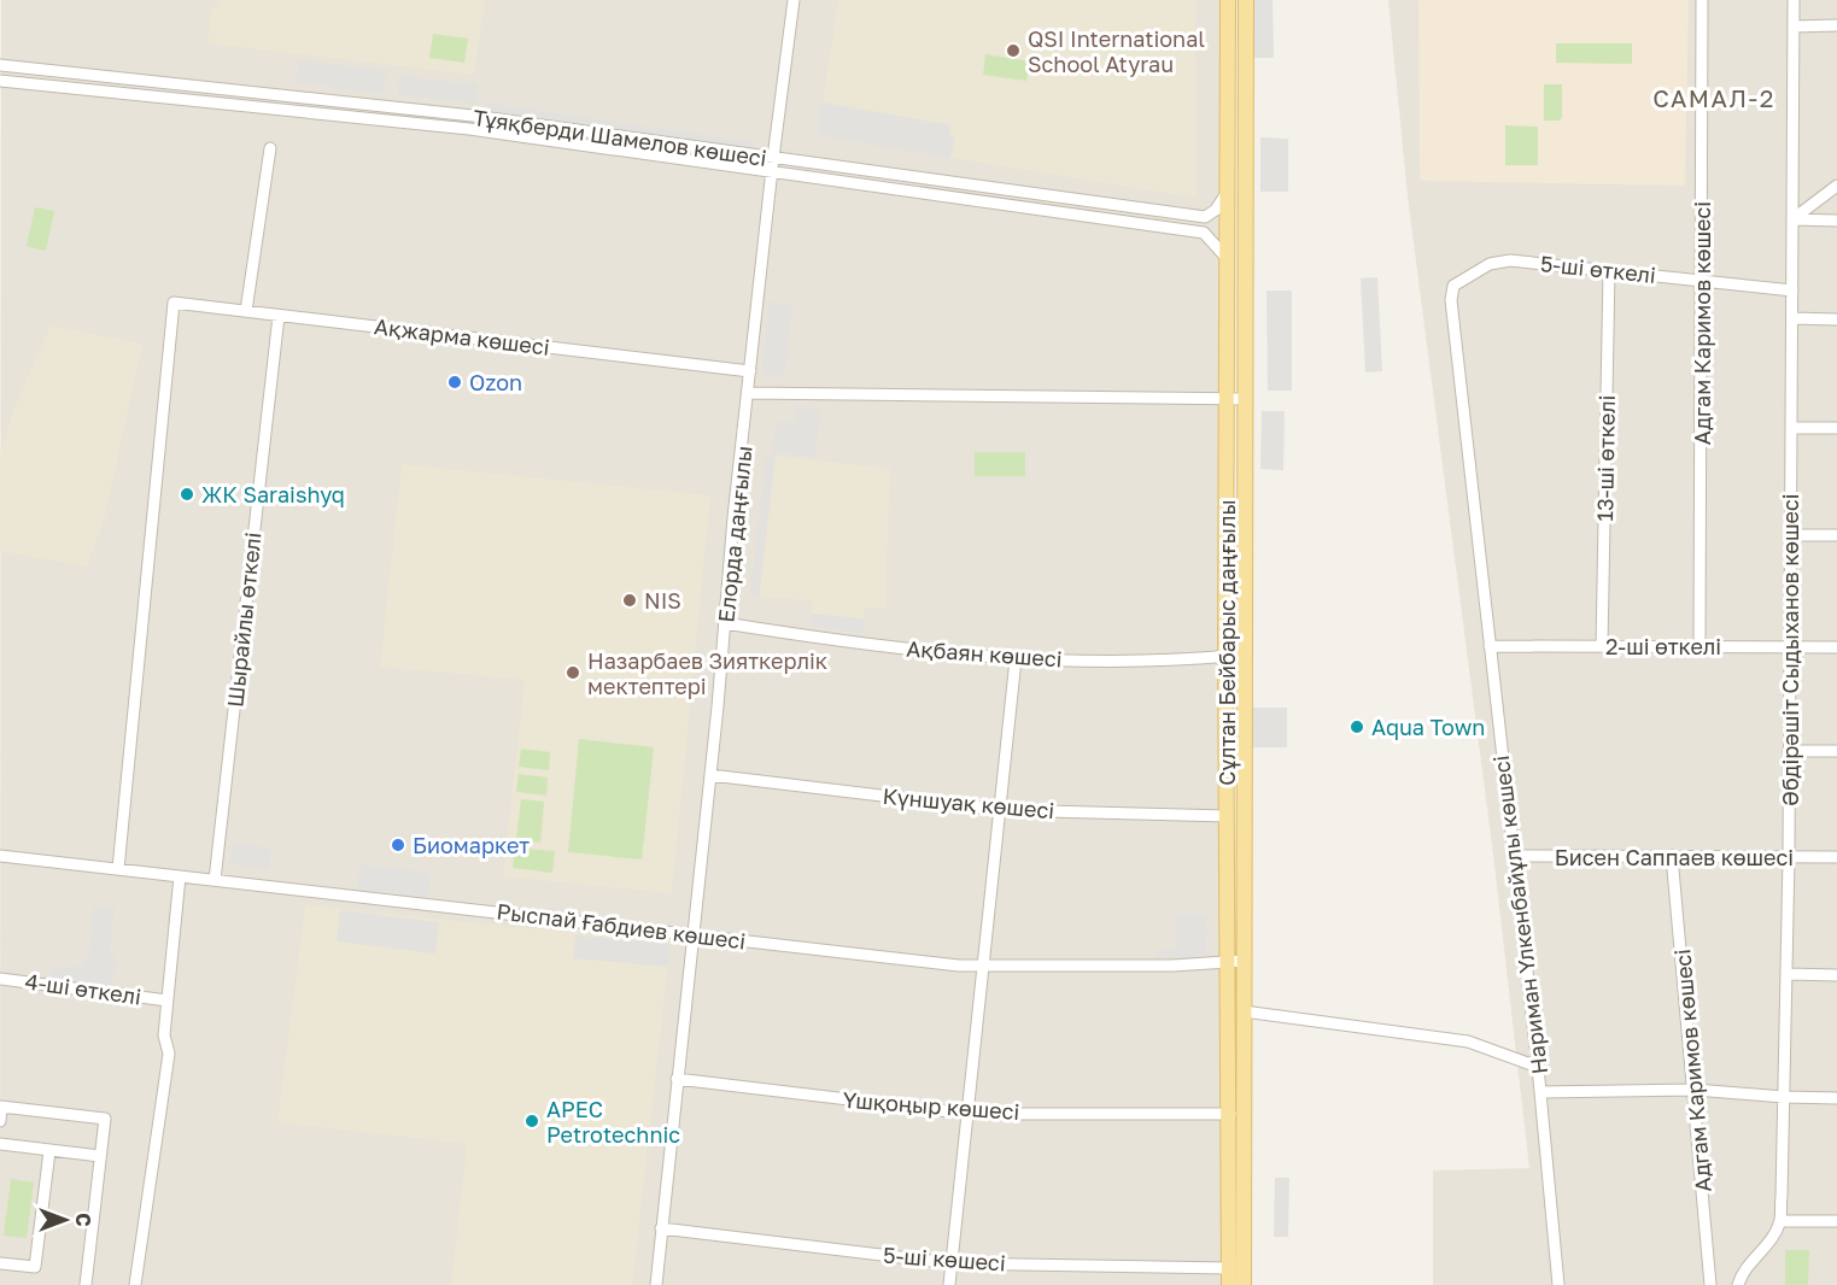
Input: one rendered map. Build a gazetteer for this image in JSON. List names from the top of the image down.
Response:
{
  "streets": {
    "main road": ["Сұлтан Бейбарыс даңғылы"],
    "street": [
      "Тұяқберди Шамелов көшесі",
      "5-ші өткелі",
      "Адгам Каримов көшесі",
      "Ақжарма көшесі",
      "13-ші өткелі",
      "Елорда даңғылы",
      "Шырайлы өткелі",
      "2-ші өткелі",
      "Әбдірәшіт Сыдыханов көшесі",
      "Ақбаян көшесі",
      "Күншуақ көшесі",
      "Бисен Саппаев көшесі",
      "Нариман Үлкенбайұлы көшесі",
      "Рыспай Ғабдиев көшесі",
      "4-ші өткелі",
      "Үшқоңыр көшесі",
      "5-ші көшесі"
    ]
  },
  "crossings": [
    ["Тұяқберди Шамелов көшесі", "Елорда даңғылы"],
    ["Тұяқберди Шамелов көшесі", "Сұлтан Бейбарыс даңғылы"],
    ["5-ші өткелі", "Адгам Каримов көшесі"],
    ["5-ші өткелі", "13-ші өткелі"],
    ["5-ші өткелі", "Әбдірәшіт Сыдыханов көшесі"],
    ["5-ші өткелі", "Нариман Үлкенбайұлы көшесі"],
    ["Адгам Каримов көшесі", "2-ші өткелі"],
    ["Адгам Каримов көшесі", "Бисен Саппаев көшесі"],
    ["Ақжарма көшесі", "Елорда даңғылы"],
    ["Ақжарма көшесі", "Шырайлы өткелі"],
    ["Ақжарма көшесі", "Рыспай Ғабдиев көшесі"],
    ["13-ші өткелі", "2-ші өткелі"],
    ["Елорда даңғылы", "Ақбаян көшесі"],
    ["Елорда даңғылы", "Күншуақ көшесі"],
    ["Елорда даңғылы", "Рыспай Ғабдиев көшесі"],
    ["Елорда даңғылы", "Үшқоңыр көшесі"],
    ["Елорда даңғылы", "5-ші көшесі"],
    ["Шырайлы өткелі", "Рыспай Ғабдиев көшесі"],
    ["Сұлтан Бейбарыс даңғылы", "Ақбаян көшесі"],
    ["Сұлтан Бейбарыс даңғылы", "Күншуақ көшесі"],
    ["Сұлтан Бейбарыс даңғылы", "Рыспай Ғабдиев көшесі"],
    ["Сұлтан Бейбарыс даңғылы", "Үшқоңыр көшесі"],
    ["Сұлтан Бейбарыс даңғылы", "5-ші көшесі"],
    ["2-ші өткелі", "Әбдірәшіт Сыдыханов көшесі"],
    ["2-ші өткелі", "Нариман Үлкенбайұлы көшесі"],
    ["Әбдірәшіт Сыдыханов көшесі", "Бисен Саппаев көшесі"],
    ["Бисен Саппаев көшесі", "Нариман Үлкенбайұлы көшесі"]
  ],
  "districts": ["САМАЛ-2"],
  "places": [
    "QSI International School Atyrau",
    "Ozon",
    "ЖК Saraishyq",
    "NIS",
    "Назарбаев Зияткерлік мектептері",
    "Aqua Town",
    "Биомаркет",
    "APEC Petrotechnic"
  ],
  "north": "right"
}
